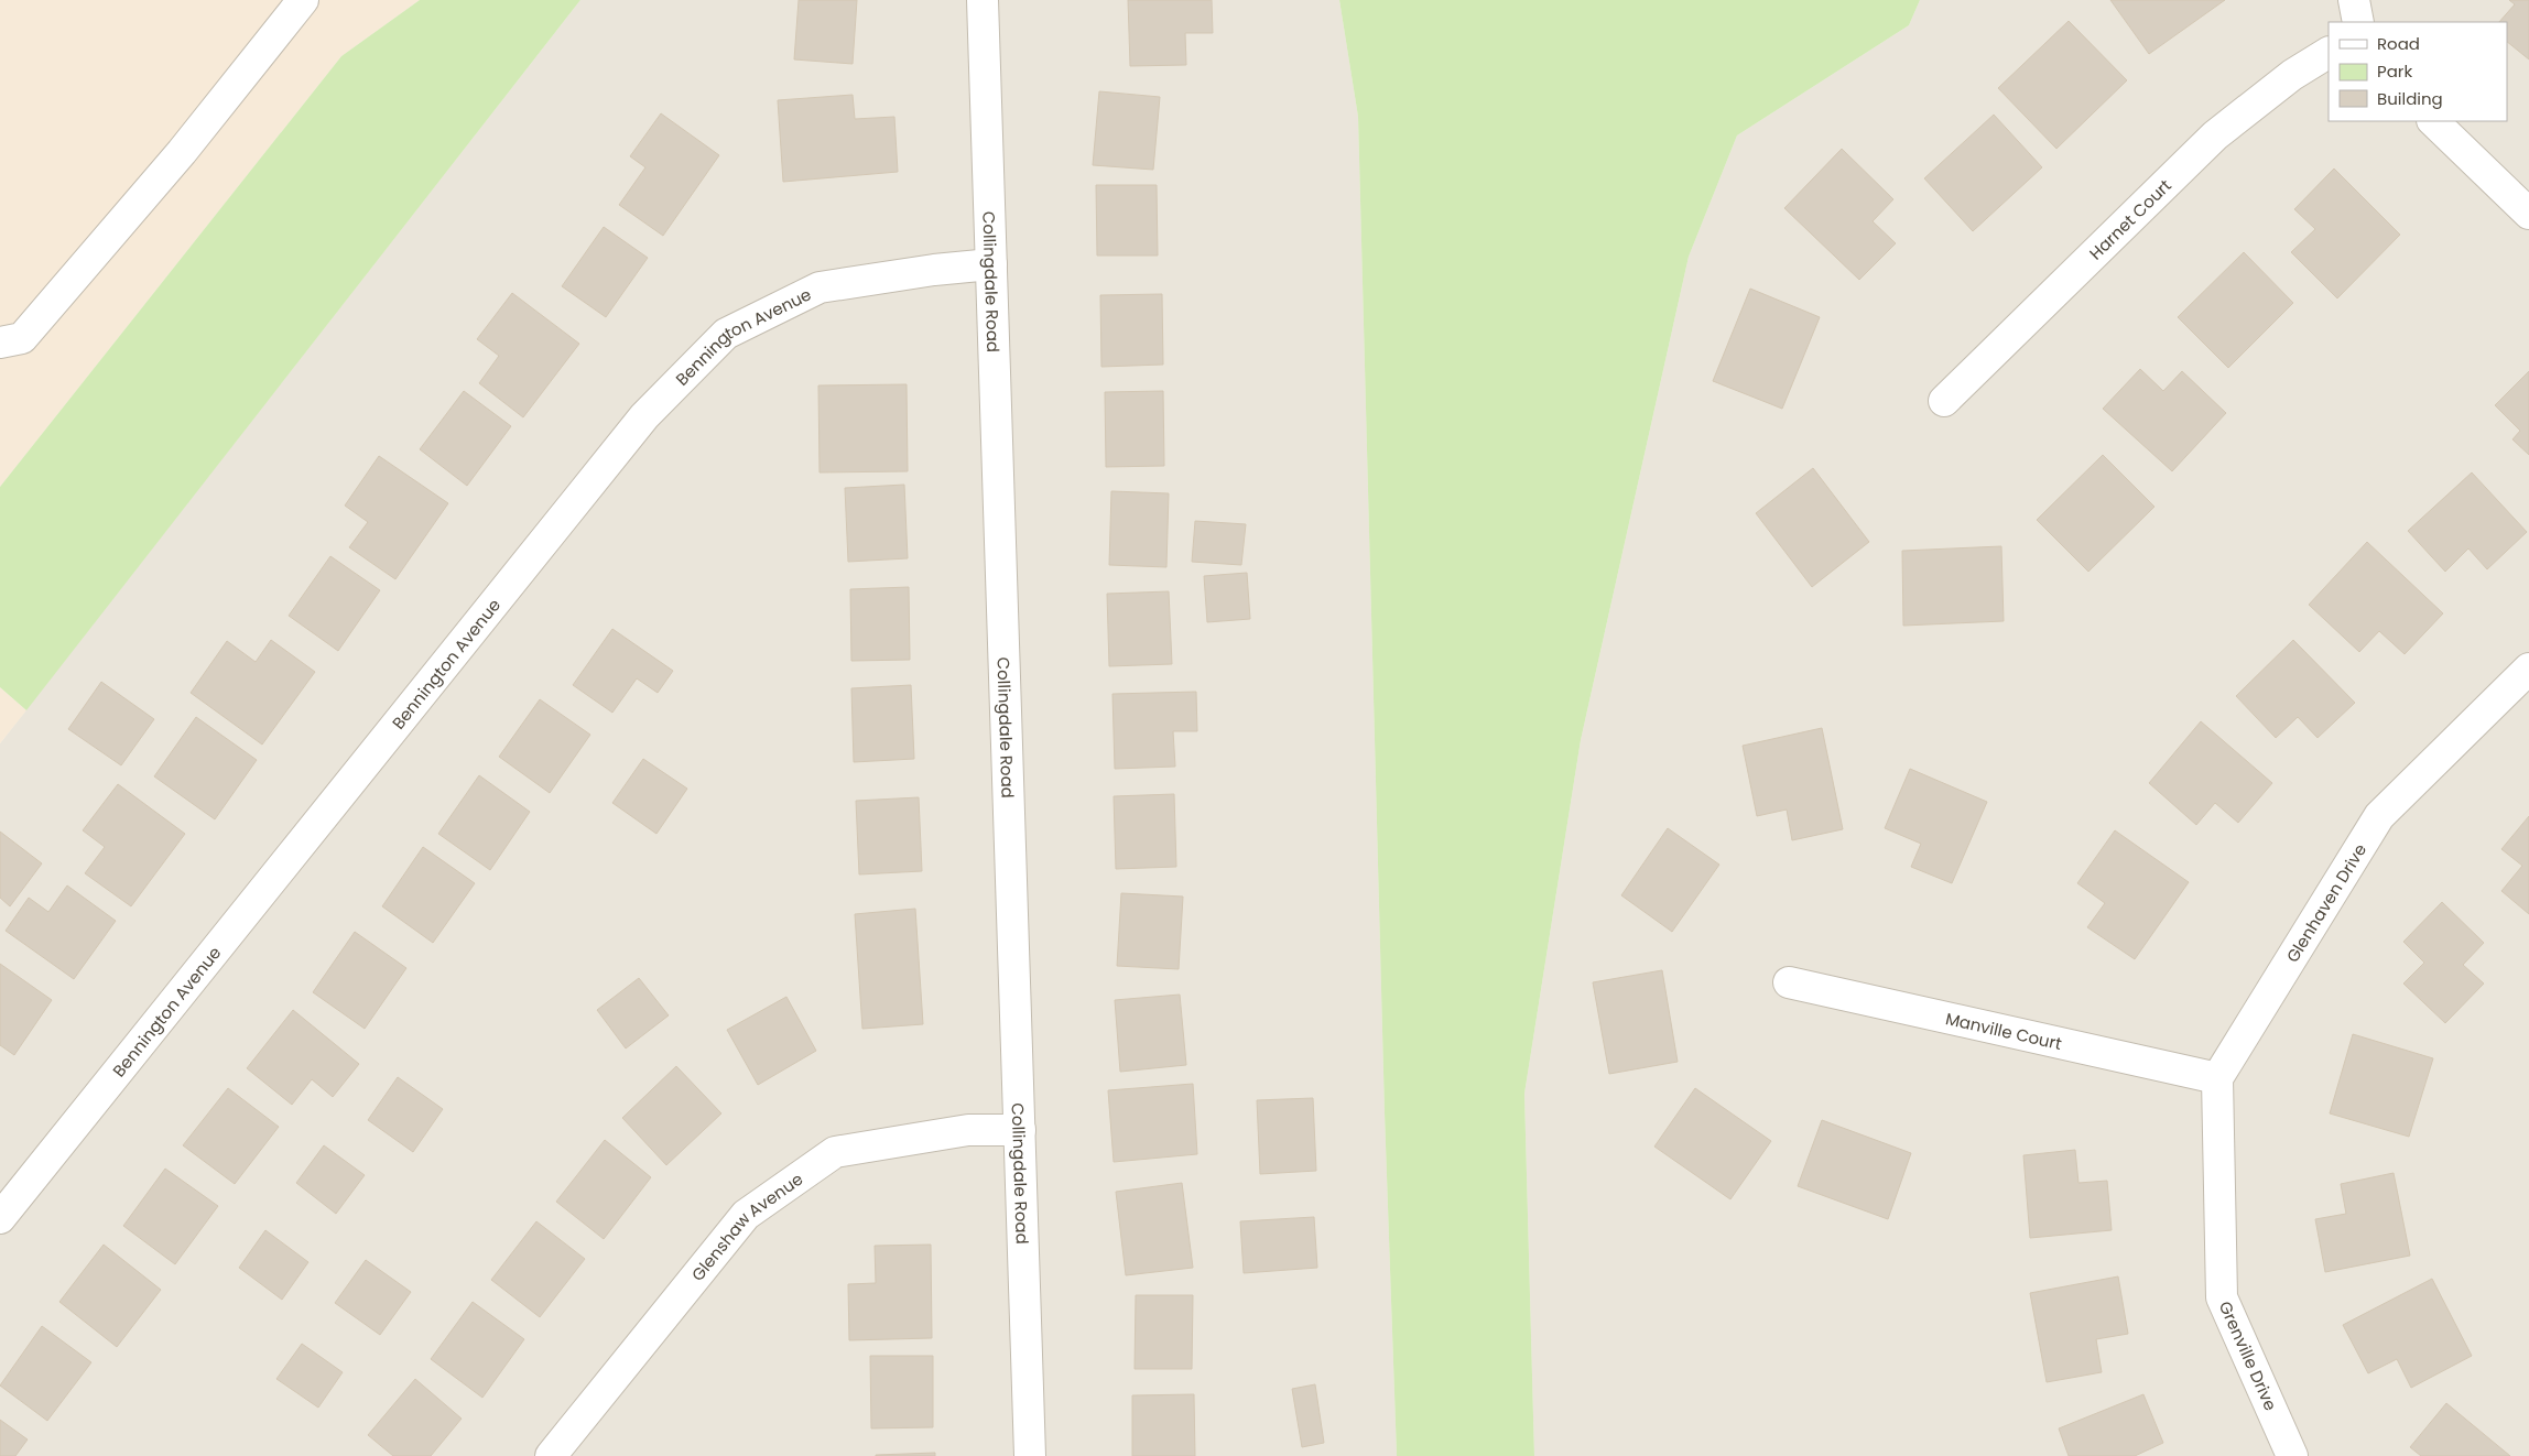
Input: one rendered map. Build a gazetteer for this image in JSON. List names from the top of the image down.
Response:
{
  "streets": {
    "street": [
      "Harnet Court",
      "Collingdale Road",
      "Bennington Avenue",
      "Glenhaven Drive",
      "Manville Court",
      "Glenshaw Avenue",
      "Grenville Drive"
    ]
  },
  "crossings": [
    ["Collingdale Road", "Bennington Avenue"],
    ["Collingdale Road", "Glenshaw Avenue"],
    ["Glenhaven Drive", "Manville Court"],
    ["Glenhaven Drive", "Grenville Drive"],
    ["Manville Court", "Grenville Drive"]
  ],
  "legend": ["Road", "Park", "Building"]
}
